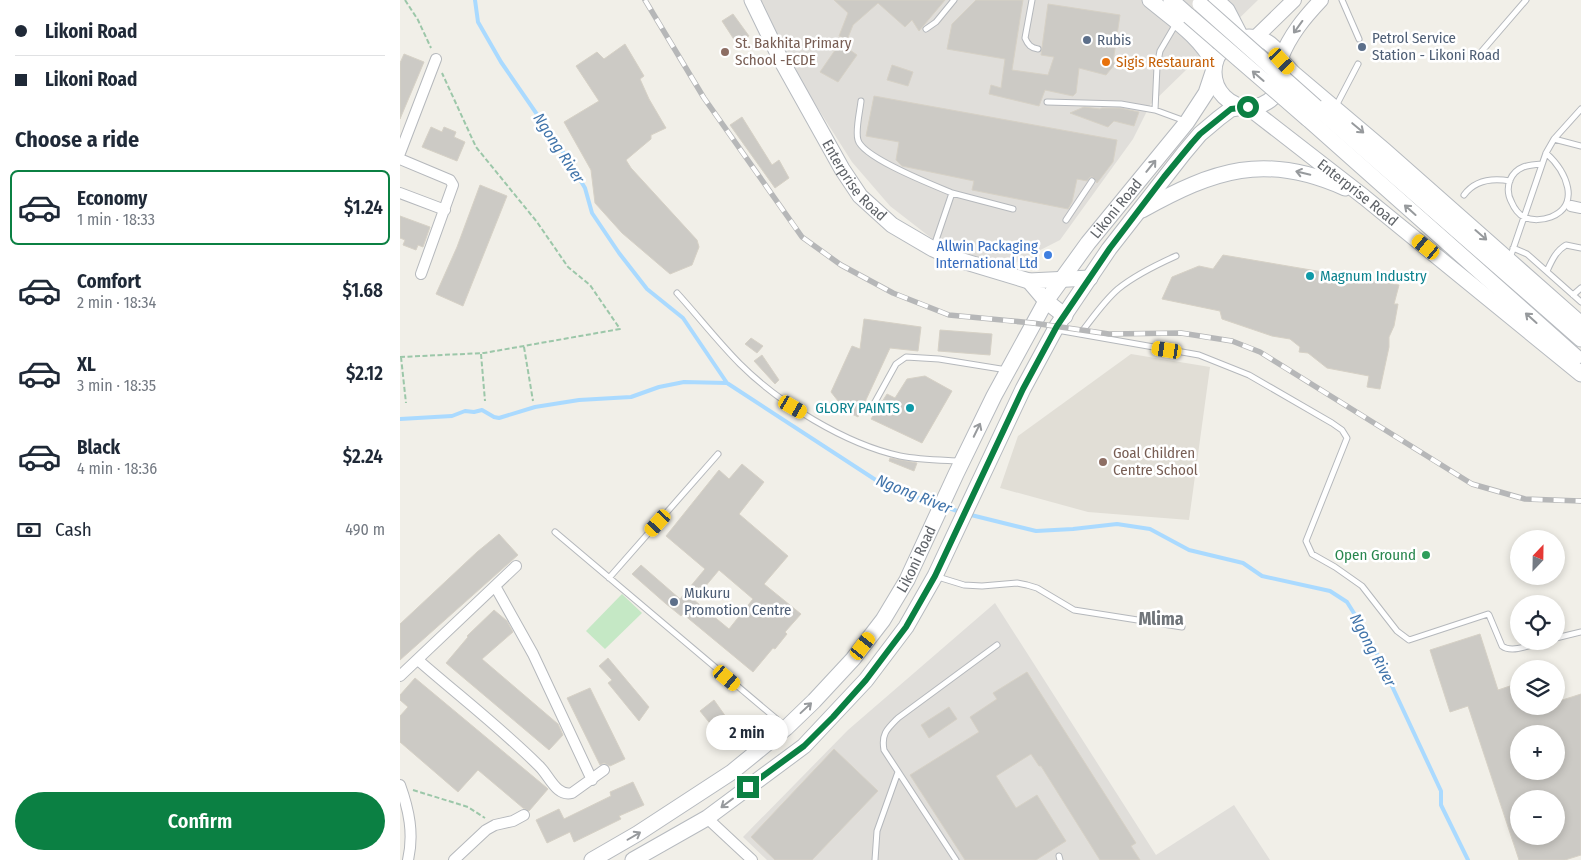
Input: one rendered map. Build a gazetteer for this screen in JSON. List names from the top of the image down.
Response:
{
  "streets": {
    "main road": ["Enterprise Road", "Likoni Road"]
  },
  "crossings": [
    ["Enterprise Road", "Likoni Road"]
  ],
  "districts": ["Mlima"],
  "water": ["Ngong River"],
  "places": [
    "Rubis",
    "Petrol Service Station - Likoni Road",
    "St. Bakhita Primary School -ECDE",
    "Sigis Restaurant",
    "Allwin Packaging International Ltd",
    "Magnum Industry",
    "GLORY PAINTS",
    "Goal Children Centre School",
    "Open Ground",
    "Mukuru Promotion Centre"
  ],
  "north": "top",
  "page": {
    "banner": ["Likoni Road", "Likoni Road"],
    "heading": "Choose a ride",
    "list": [
      {
        "name": "Economy",
        "note": "1 min · 18:33",
        "value": "$1.24"
      },
      {
        "name": "Comfort",
        "note": "2 min · 18:34",
        "value": "$1.68"
      },
      {
        "name": "XL",
        "note": "3 min · 18:35",
        "value": "$2.12"
      },
      {
        "name": "Black",
        "note": "4 min · 18:36",
        "value": "$2.24"
      }
    ],
    "pay": ["Cash", "490 m"],
    "map_buttons": ["+", "−"],
    "bubble": "2 min",
    "buttons": "Confirm"
  }
}
